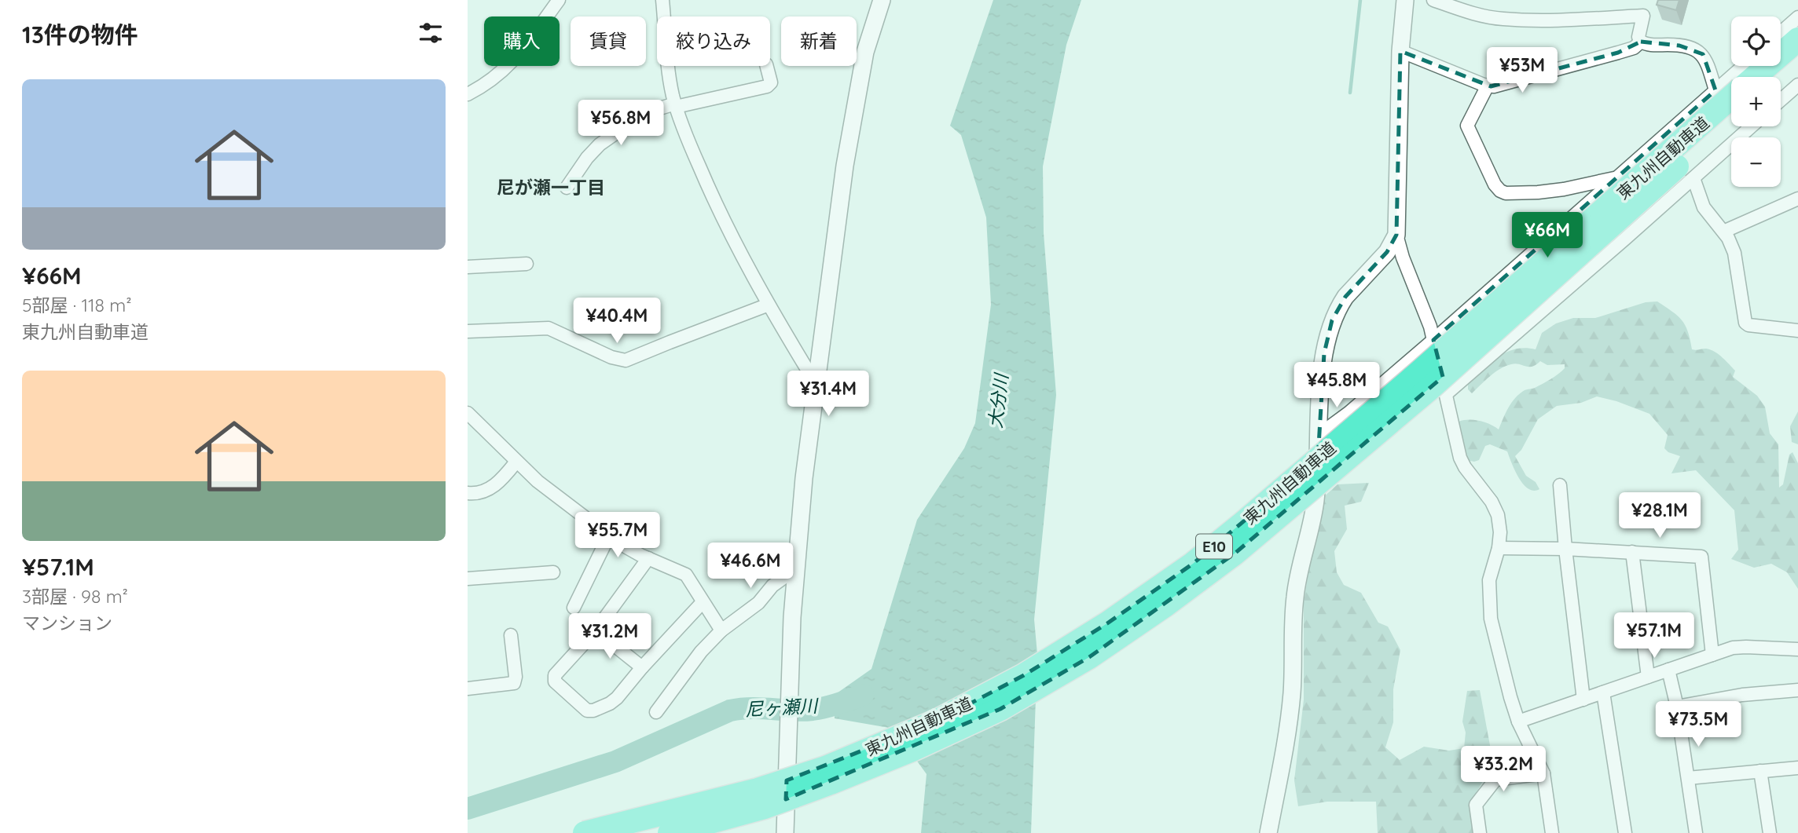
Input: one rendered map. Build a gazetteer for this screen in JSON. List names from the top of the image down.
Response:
{
  "streets": {
    "highway": ["東九州自動車道", "E10"]
  },
  "districts": ["尼が瀬一丁目"],
  "water": ["大分川", "尼ヶ瀬川"],
  "page": {
    "heading": "13件の物件",
    "map_buttons": ["+", "−"],
    "chip": [
      "購入",
      "賃貸",
      "絞り込み",
      "新着"
    ],
    "price": [
      "¥53M",
      "¥56.8M",
      "¥66M",
      "¥40.4M",
      "¥45.8M",
      "¥31.4M",
      "¥28.1M",
      "¥55.7M",
      "¥46.6M",
      "¥57.1M",
      "¥31.2M",
      "¥73.5M",
      "¥33.2M"
    ],
    "list": [
      {
        "name": "¥66M",
        "note": "5部屋 · 118 m² · 東九州自動車道"
      },
      {
        "name": "¥57.1M",
        "note": "3部屋 · 98 m² · マンション"
      }
    ]
  }
}
